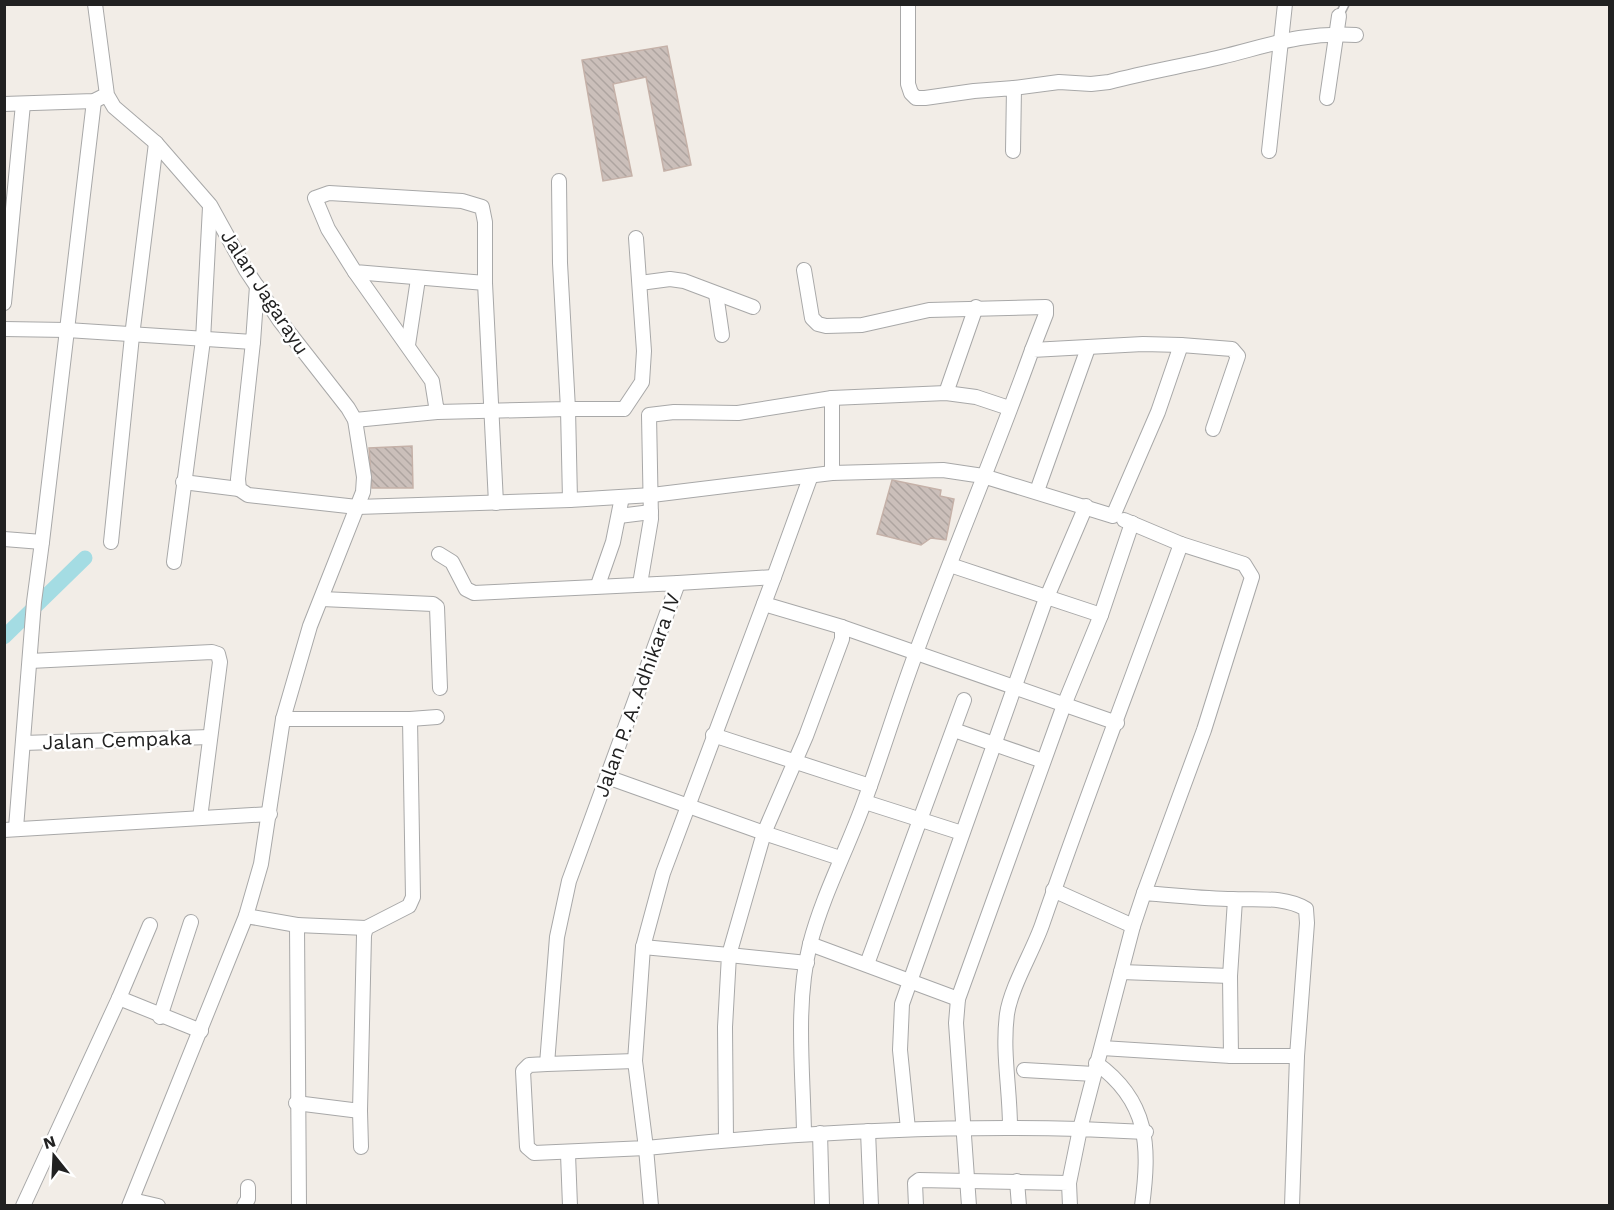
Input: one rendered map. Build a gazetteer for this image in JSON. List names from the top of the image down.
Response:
{
  "streets": {
    "street": ["Jalan Jagarayu", "Jalan P. A. Adhikara IV", "Jalan Cempaka"]
  },
  "north": "top"
}
